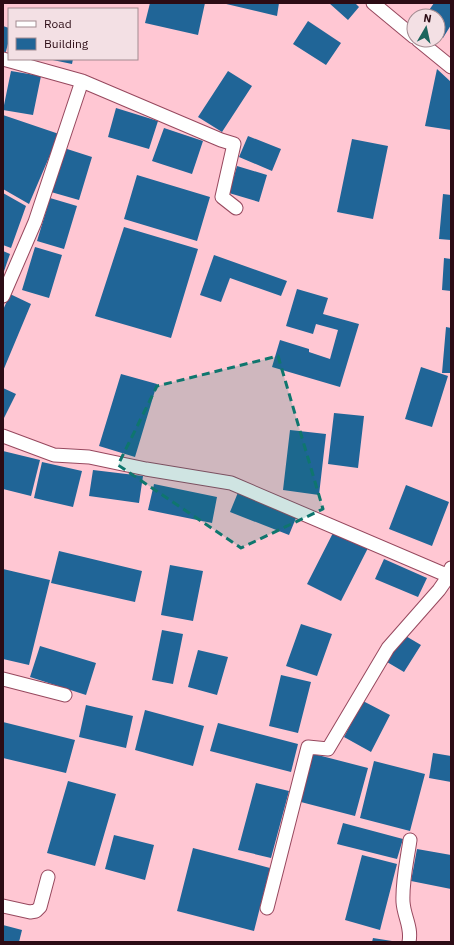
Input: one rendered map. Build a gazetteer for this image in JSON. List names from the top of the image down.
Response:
{
  "legend": ["Road", "Building"],
  "north": "top"
}
